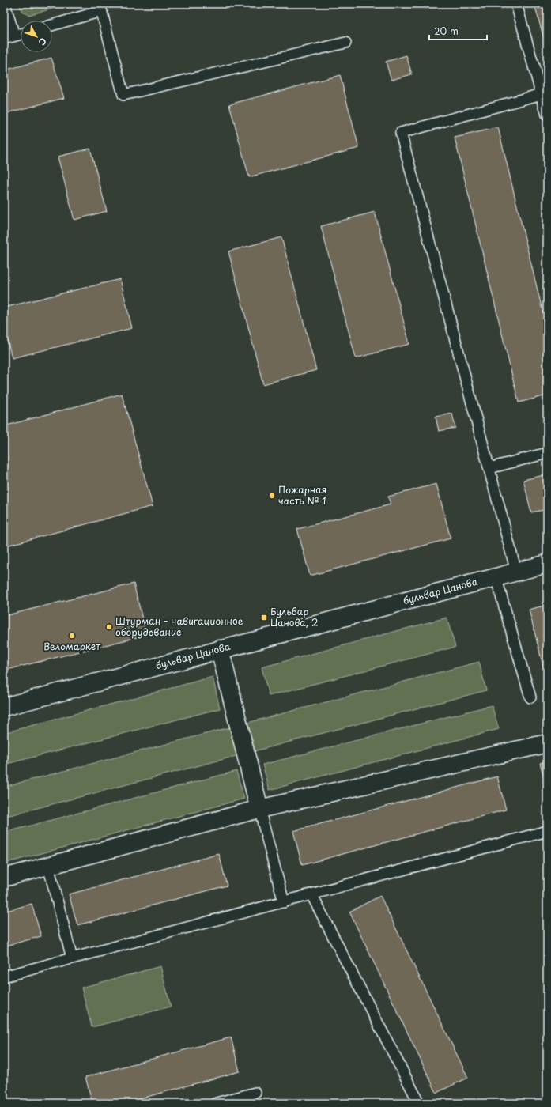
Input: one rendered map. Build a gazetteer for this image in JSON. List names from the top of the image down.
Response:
{
  "streets": {
    "street": ["бульвар Цанова"]
  },
  "places": {
    "other": ["Пожарная часть № 1", "Штурман - навигационное оборудование", "Веломаркет"],
    "transit": ["Бульвар Цанова, 2"]
  },
  "scale_bar": "20 m",
  "north": "bottom right"
}
